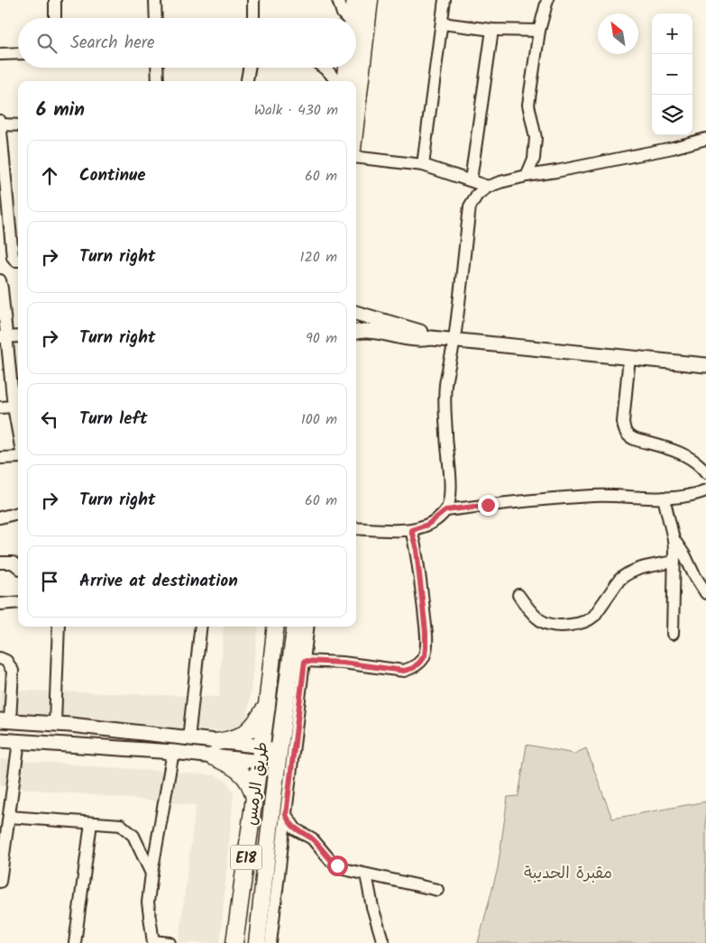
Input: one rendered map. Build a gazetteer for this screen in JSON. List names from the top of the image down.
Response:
{
  "streets": {
    "highway": ["طريق الرمس", "E18"]
  },
  "parks": ["مقبرة الحديبة"],
  "north": "top left",
  "page": {
    "map_buttons": ["+", "−"],
    "search": "Search here",
    "heading": ["6 min", "Walk · 430 m"],
    "list": [
      ["Continue", "60 m"],
      ["Turn right", "120 m"],
      ["Turn right", "90 m"],
      ["Turn left", "100 m"],
      ["Turn right", "60 m"],
      "Arrive at destination"
    ]
  }
}
